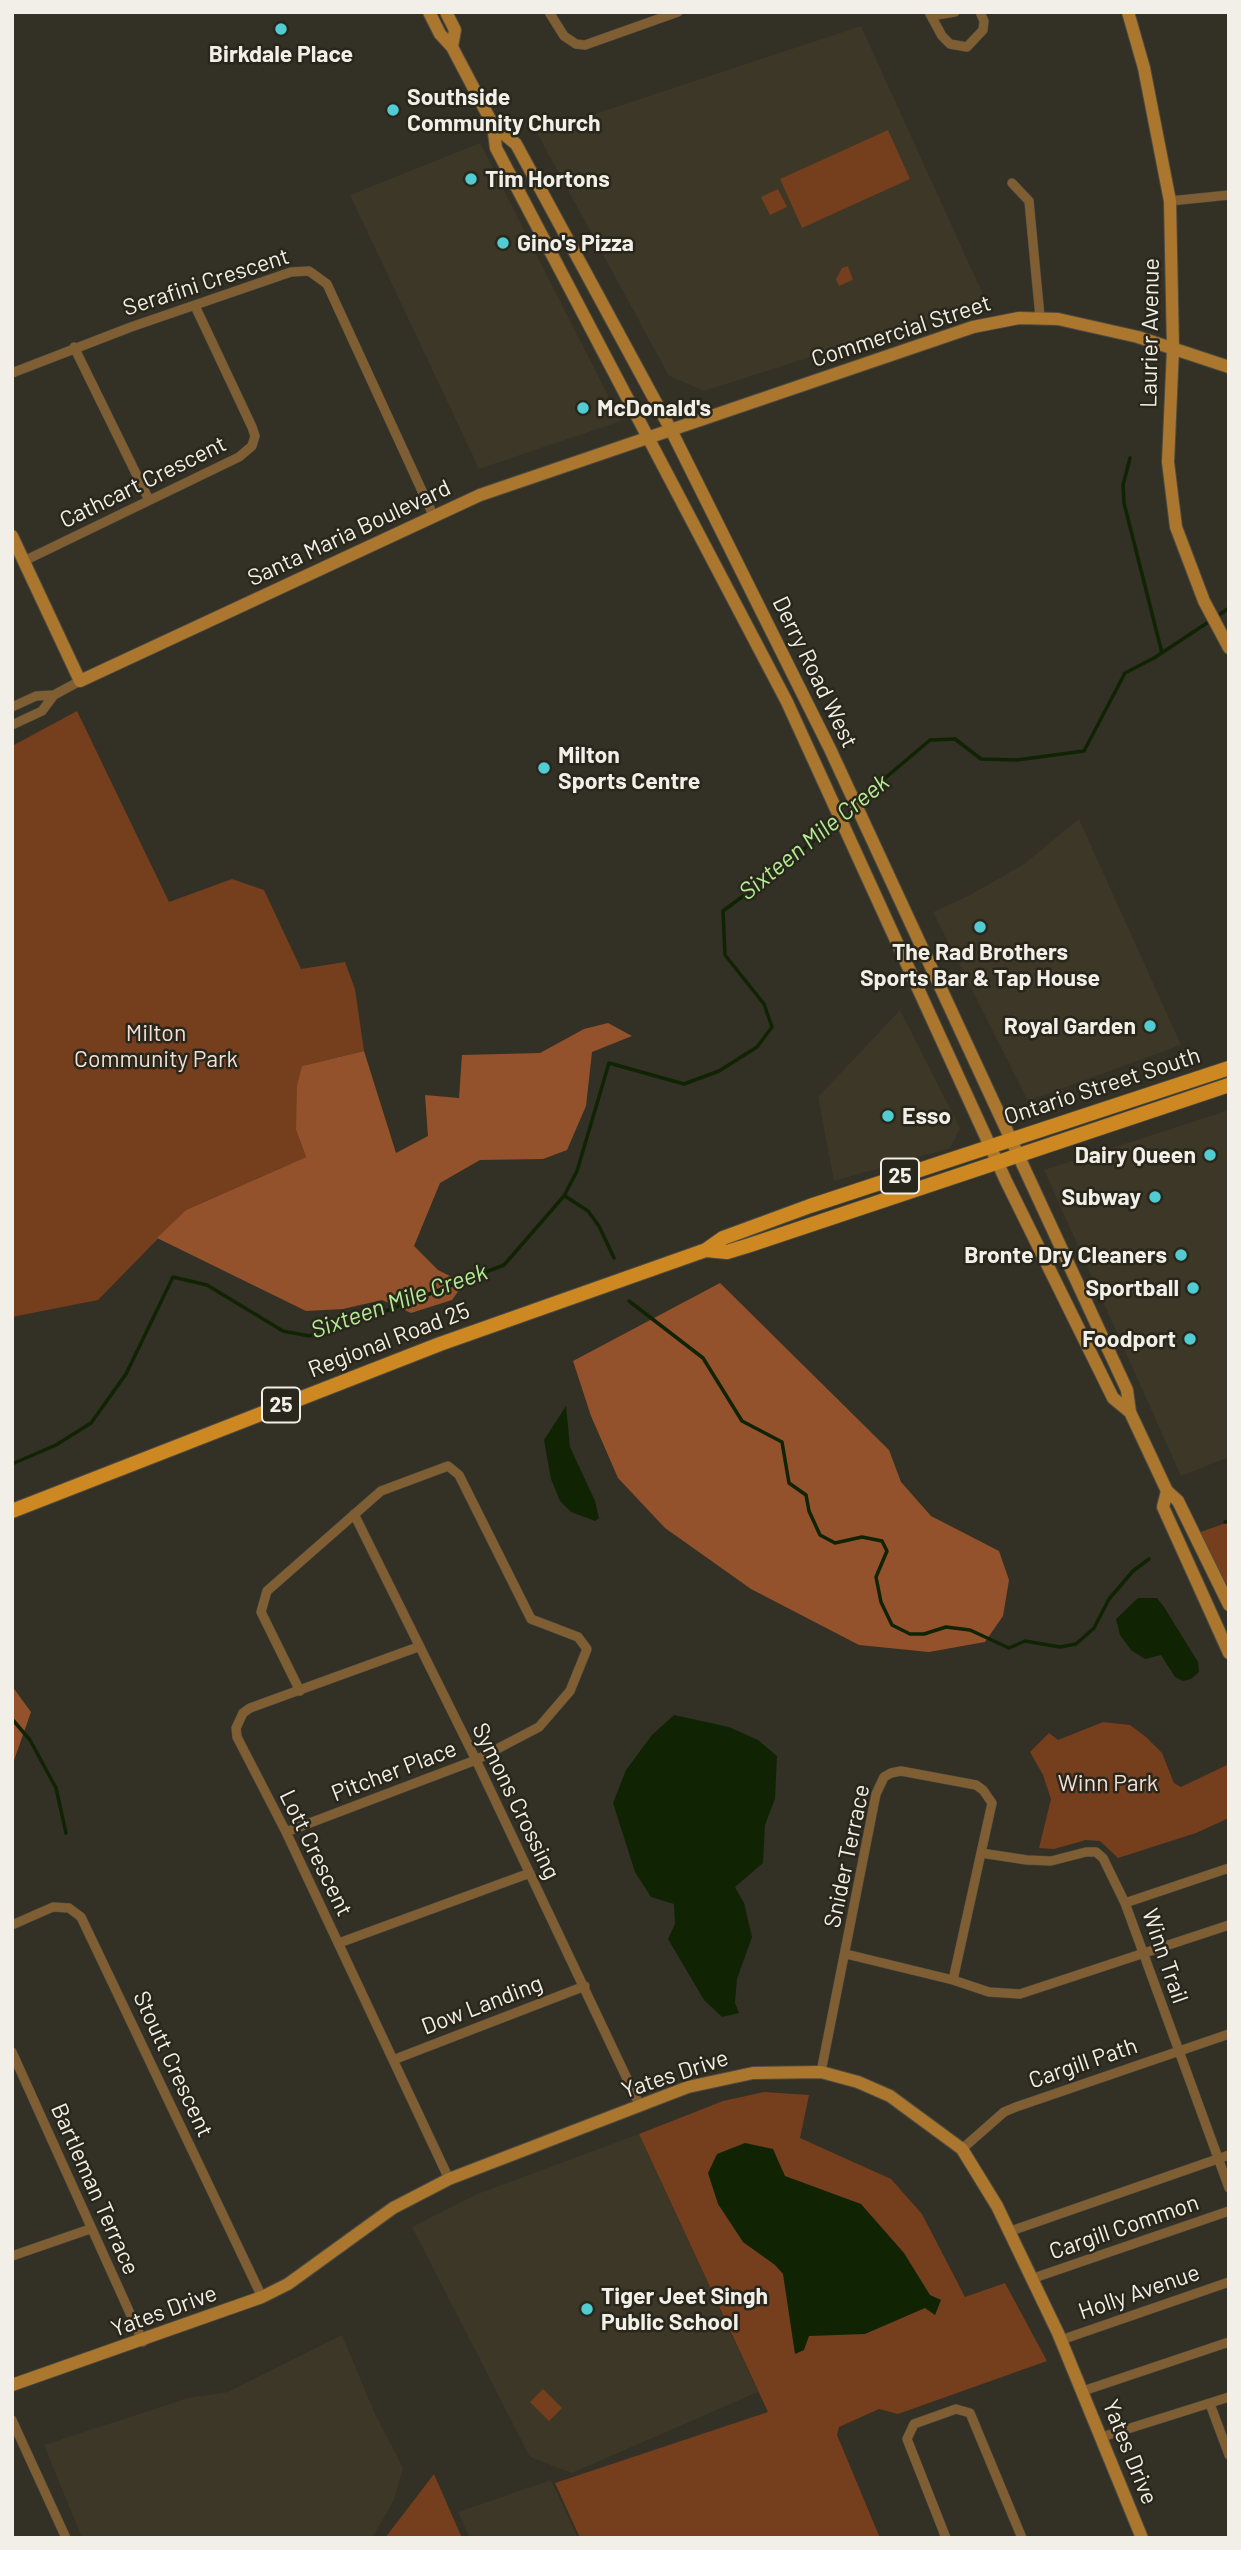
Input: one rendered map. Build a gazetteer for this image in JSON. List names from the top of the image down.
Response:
{
  "streets": {
    "main road": ["Ontario Street South", "25", "Regional Road 25"],
    "street": [
      "Serafini Crescent",
      "Commercial Street",
      "Laurier Avenue",
      "Cathcart Crescent",
      "Santa Maria Boulevard",
      "Derry Road West",
      "Pitcher Place",
      "Symons Crossing",
      "Lott Crescent",
      "Snider Terrace",
      "Winn Trail",
      "Dow Landing",
      "Cargill Path",
      "Stoutt Crescent",
      "Yates Drive",
      "Bartleman Terrace",
      "Cargill Common",
      "Holly Avenue"
    ]
  },
  "crossings": [
    ["Serafini Crescent", "Cathcart Crescent"],
    ["Serafini Crescent", "Santa Maria Boulevard"],
    ["Commercial Street", "Laurier Avenue"],
    ["Commercial Street", "Santa Maria Boulevard"],
    ["Commercial Street", "Derry Road West"],
    ["Santa Maria Boulevard", "Derry Road West"],
    ["Derry Road West", "Ontario Street South"],
    ["Derry Road West", "Regional Road 25"],
    ["Ontario Street South", "Regional Road 25"],
    ["Pitcher Place", "Symons Crossing"],
    ["Pitcher Place", "Lott Crescent"],
    ["Symons Crossing", "Lott Crescent"],
    ["Symons Crossing", "Dow Landing"],
    ["Symons Crossing", "Yates Drive"],
    ["Lott Crescent", "Dow Landing"],
    ["Lott Crescent", "Yates Drive"],
    ["Snider Terrace", "Winn Trail"],
    ["Snider Terrace", "Yates Drive"],
    ["Winn Trail", "Cargill Path"],
    ["Cargill Path", "Yates Drive"],
    ["Stoutt Crescent", "Yates Drive"],
    ["Yates Drive", "Bartleman Terrace"],
    ["Yates Drive", "Cargill Common"],
    ["Yates Drive", "Holly Avenue"]
  ],
  "water": ["Sixteen Mile Creek"],
  "parks": ["Milton Community Park", "Winn Park"],
  "places": [
    "Birkdale Place",
    "Southside Community Church",
    "Tim Hortons",
    "Gino's Pizza",
    "McDonald's",
    "Milton Sports Centre",
    "The Rad Brothers Sports Bar & Tap House",
    "Royal Garden",
    "Esso",
    "Dairy Queen",
    "Subway",
    "Bronte Dry Cleaners",
    "Sportball",
    "Foodport",
    "Tiger Jeet Singh Public School"
  ]
}
